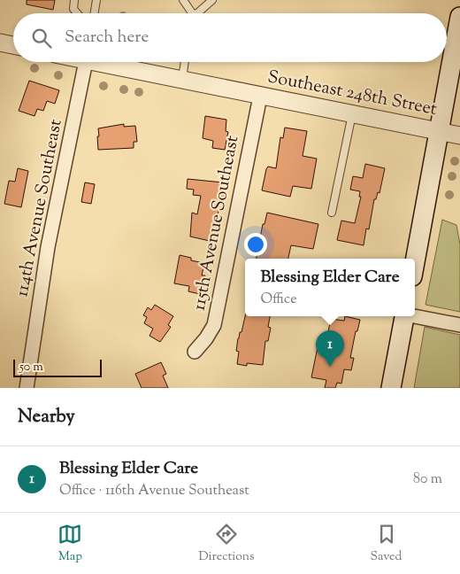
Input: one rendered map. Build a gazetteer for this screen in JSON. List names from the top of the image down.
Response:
{
  "streets": {
    "street": ["Southeast 248th Street", "114th Avenue Southeast", "115th Avenue Southeast"]
  },
  "crossings": [
    ["Southeast 248th Street", "115th Avenue Southeast"]
  ],
  "scale_bar": "50 m",
  "page": {
    "search": "Search here",
    "popup": ["Blessing Elder Care", "Office"],
    "pins": "1",
    "scale": "50 m",
    "heading": "Nearby",
    "list": [
      {
        "mark": "1",
        "name": "Blessing Elder Care",
        "note": "Office · 116th Avenue Southeast",
        "value": "80 m"
      }
    ],
    "nav": ["Map", "Directions", "Saved"]
  }
}
